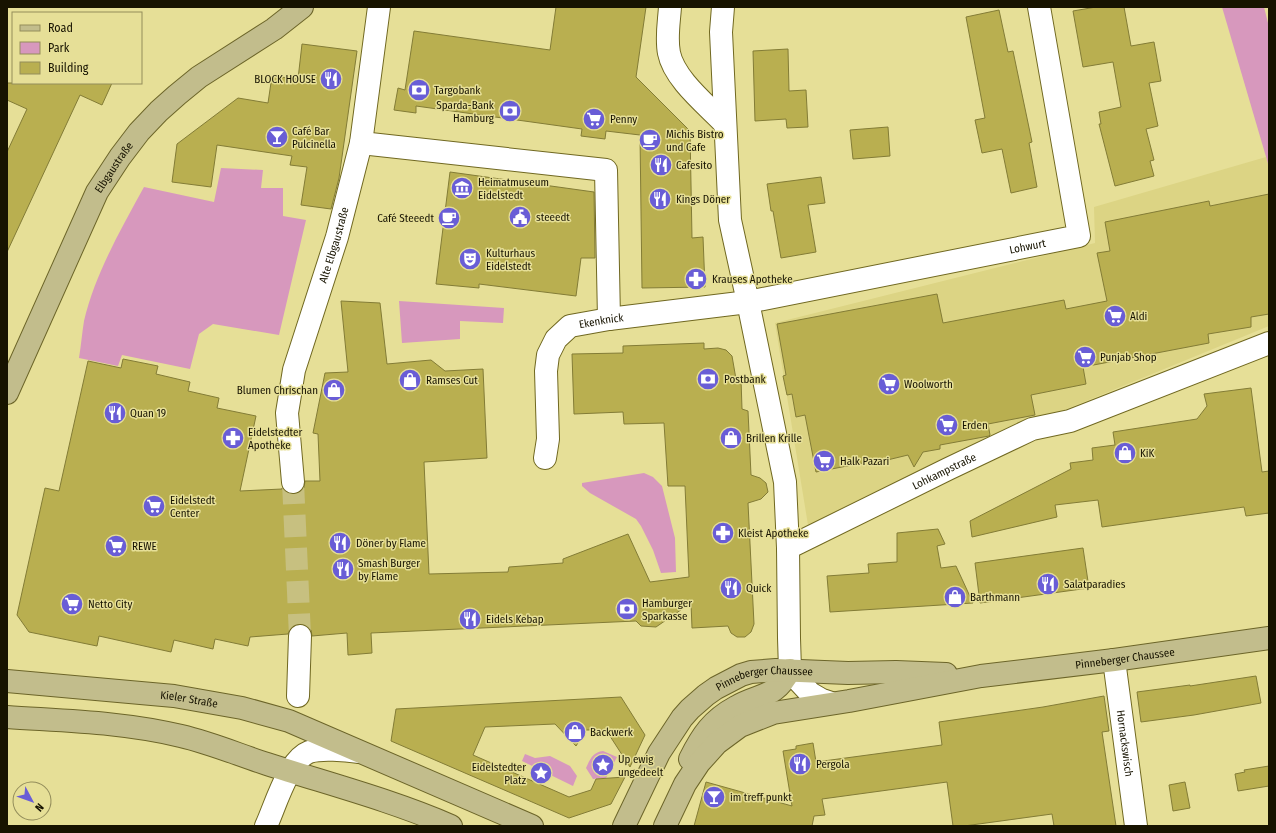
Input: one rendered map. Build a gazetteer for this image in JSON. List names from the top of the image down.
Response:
{
  "streets": {
    "main road": ["Elbgaustraße", "Pinneberger Chaussee", "Kieler Straße"],
    "street": [
      "Alte Elbgaustraße",
      "Lohwurt",
      "Ekenknick",
      "Lohkampstraße",
      "Hornackswisch"
    ]
  },
  "crossings": [
    ["Lohwurt", "Ekenknick"],
    ["Pinneberger Chaussee", "Hornackswisch"]
  ],
  "places": {
    "restaurant": [
      "BLOCK HOUSE",
      "Cafesito",
      "Kings Döner",
      "Quan 19",
      "Döner by Flame",
      "Smash Burger by Flame",
      "Salatparadies",
      "Quick",
      "Eidels Kebap",
      "Pergola"
    ],
    "bank": [
      "Targobank",
      "Sparda-Bank Hamburg",
      "Postbank",
      "Hamburger Sparkasse"
    ],
    "supermarket": [
      "Penny",
      "Aldi",
      "Punjab Shop",
      "Woolworth",
      "Erden",
      "Halk Pazari",
      "Eidelstedt Center",
      "REWE",
      "Netto City"
    ],
    "bar": ["Café Bar Pulcinella", "im treff punkt"],
    "cafe": ["Michis Bistro und Cafe", "Café Steeedt"],
    "museum": ["Heimatmuseum Eidelstedt"],
    "public building": ["steeedt"],
    "theatre": ["Kulturhaus Eidelstedt"],
    "pharmacy": ["Krauses Apotheke", "Eidelstedter Apotheke", "Kleist Apotheke"],
    "shop": [
      "Ramses Cut",
      "Blumen Chrischan",
      "Brillen Krille",
      "KiK",
      "Barthmann",
      "Backwerk"
    ],
    "place": ["Up ewig ungedeelt", "Eidelstedter Platz"]
  },
  "legend": ["Road", "Park", "Building"],
  "north": "bottom right"
}
